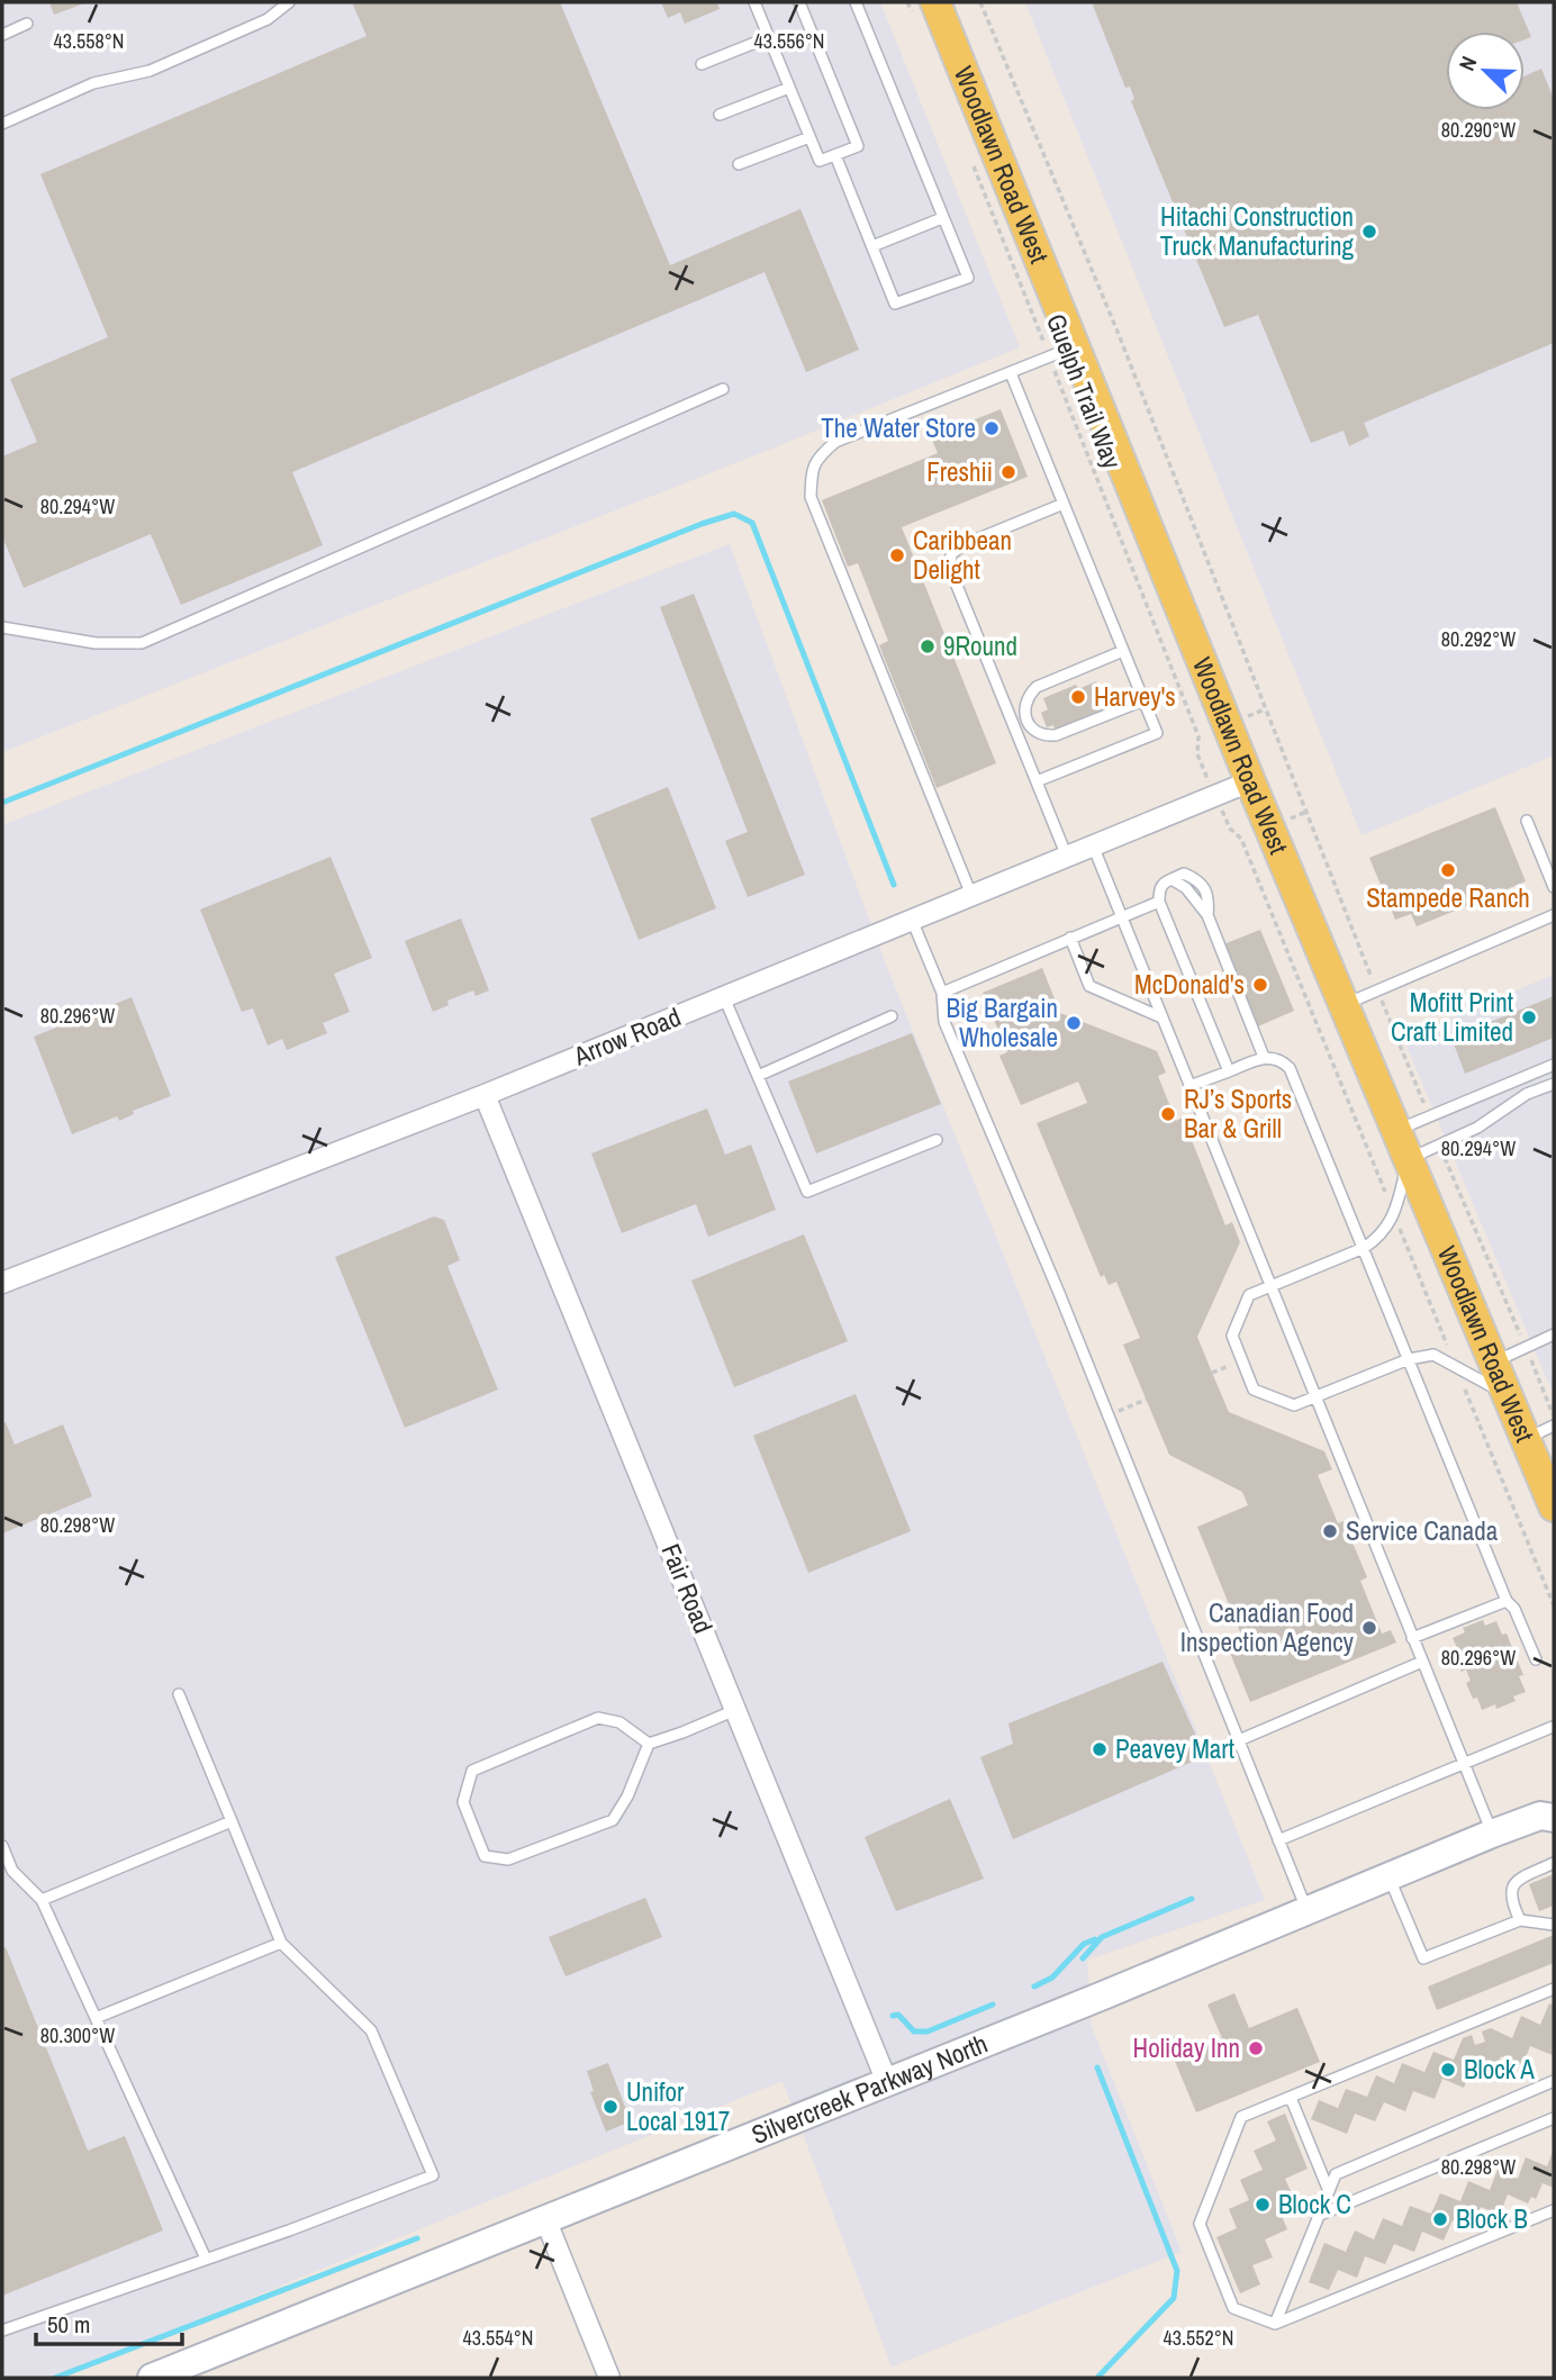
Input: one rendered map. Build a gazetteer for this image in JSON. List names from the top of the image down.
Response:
{
  "streets": {
    "main road": ["Woodlawn Road West", "Silvercreek Parkway North"],
    "street": ["Arrow Road", "Fair Road"],
    "path": ["Guelph Trail Way"]
  },
  "crossings": [
    ["Woodlawn Road West", "Guelph Trail Way"],
    ["Woodlawn Road West", "Arrow Road"],
    ["Guelph Trail Way", "Arrow Road"],
    ["Arrow Road", "Fair Road"],
    ["Fair Road", "Silvercreek Parkway North"]
  ],
  "places": [
    "Hitachi Construction Truck Manufacturing",
    "The Water Store",
    "Freshii",
    "Caribbean Delight",
    "9Round",
    "Harvey's",
    "Stampede Ranch",
    "McDonald's",
    "Mofitt Print Craft Limited",
    "Big Bargain Wholesale",
    "RJ’s Sports Bar & Grill",
    "Service Canada",
    "Canadian Food Inspection Agency",
    "Peavey Mart",
    "Holiday Inn",
    "Block A",
    "Unifor Local 1917",
    "Block C",
    "Block B"
  ],
  "scale_bar": "50 m",
  "north": "top left",
  "coordinates": [
    "43.558°N",
    "43.556°N",
    "80.290°W",
    "80.294°W",
    "80.292°W",
    "80.296°W",
    "80.298°W",
    "80.300°W",
    "43.554°N",
    "43.552°N"
  ]
}
